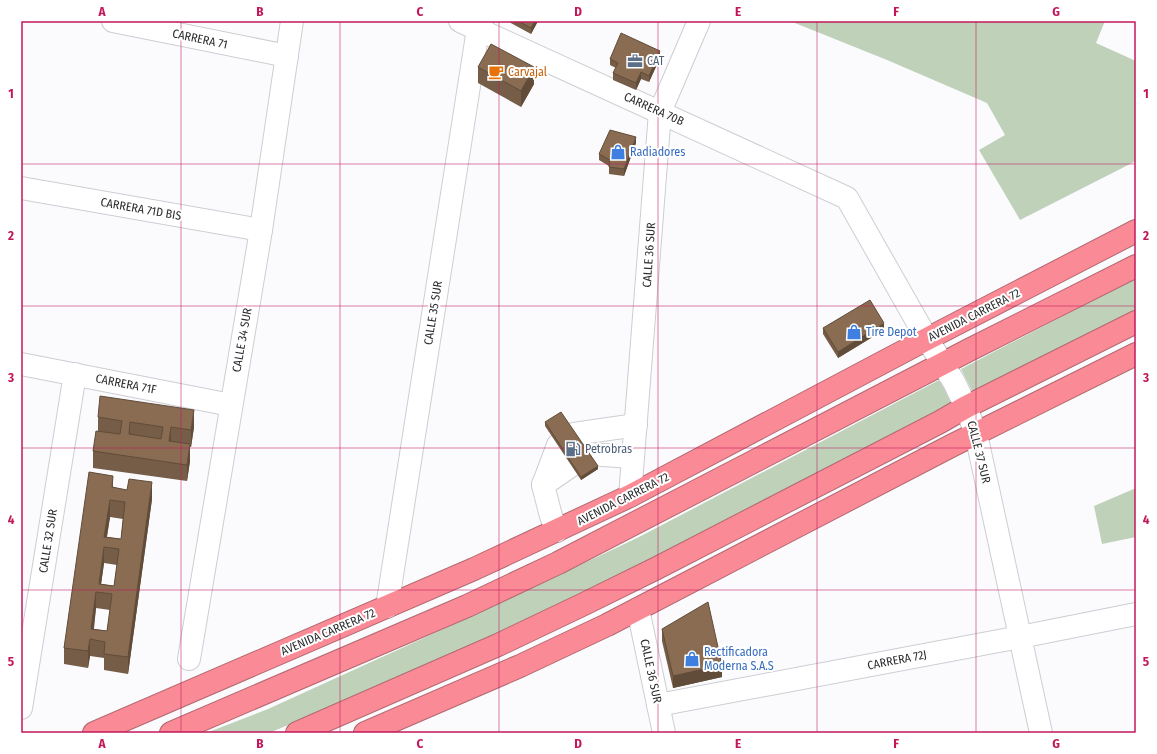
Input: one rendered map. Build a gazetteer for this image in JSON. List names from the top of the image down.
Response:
{
  "streets": {
    "highway": ["AVENIDA CARRERA 72"],
    "street": [
      "CARRERA 71",
      "CARRERA 70B",
      "CARRERA 71D BIS",
      "CALLE 36 SUR",
      "CALLE 35 SUR",
      "CALLE 34 SUR",
      "CARRERA 71F",
      "CALLE 37 SUR",
      "CALLE 32 SUR",
      "CARRERA 72J"
    ]
  },
  "crossings": [
    ["CARRERA 71", "CALLE 34 SUR"],
    ["CARRERA 70B", "CALLE 36 SUR"],
    ["CARRERA 70B", "CALLE 35 SUR"],
    ["CARRERA 70B", "CALLE 37 SUR"],
    ["CARRERA 71D BIS", "CALLE 34 SUR"],
    ["CALLE 36 SUR", "AVENIDA CARRERA 72"],
    ["CALLE 36 SUR", "CARRERA 72J"],
    ["CALLE 35 SUR", "AVENIDA CARRERA 72"],
    ["AVENIDA CARRERA 72", "CALLE 37 SUR"],
    ["CALLE 34 SUR", "CARRERA 71F"],
    ["CARRERA 71F", "CALLE 32 SUR"],
    ["CALLE 37 SUR", "CARRERA 72J"]
  ],
  "places": {
    "office": ["CAT"],
    "cafe": ["Carvajal"],
    "shop": ["Radiadores", "Tire Depot", "Rectificadora Moderna S.A.S"],
    "fuel station": ["Petrobras"]
  },
  "grid": {
    "columns": [
      "A",
      "B",
      "C",
      "D",
      "E",
      "F",
      "G"
    ],
    "rows": [
      "1",
      "2",
      "3",
      "4",
      "5"
    ]
  }
}
